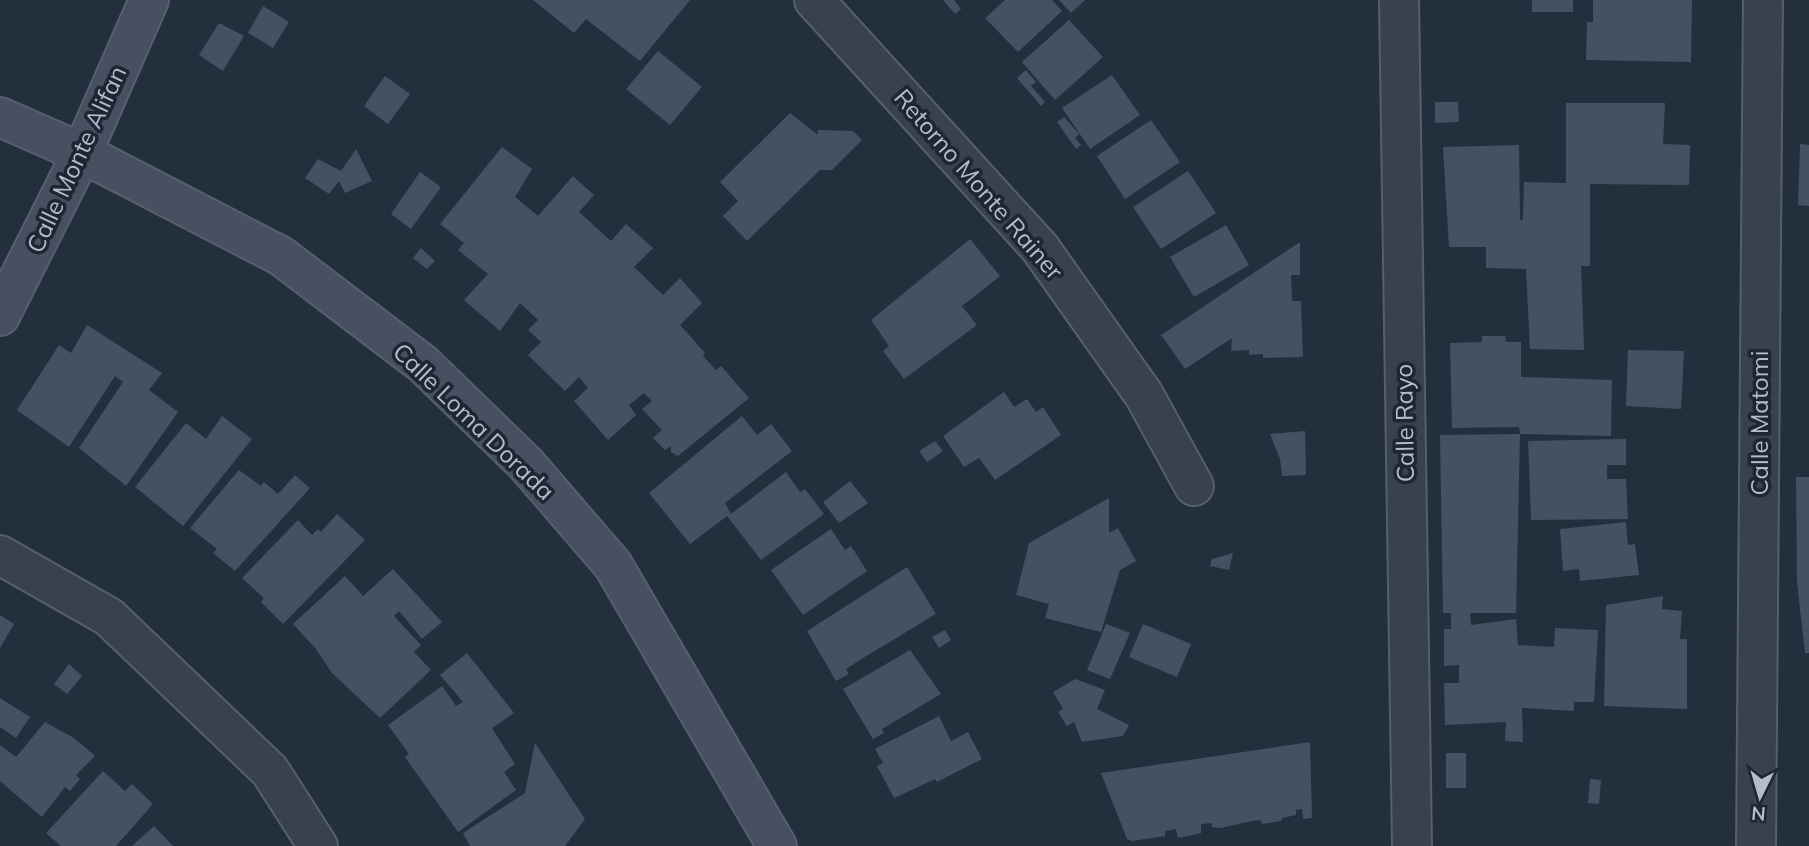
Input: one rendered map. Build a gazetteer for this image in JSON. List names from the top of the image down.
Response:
{
  "streets": {
    "street": [
      "Calle Monte Alifan",
      "Retorno Monte Rainer",
      "Calle Loma Dorada",
      "Calle Rayo",
      "Calle Matomi"
    ]
  },
  "crossings": [
    ["Calle Monte Alifan", "Calle Loma Dorada"]
  ],
  "north": "bottom"
}
